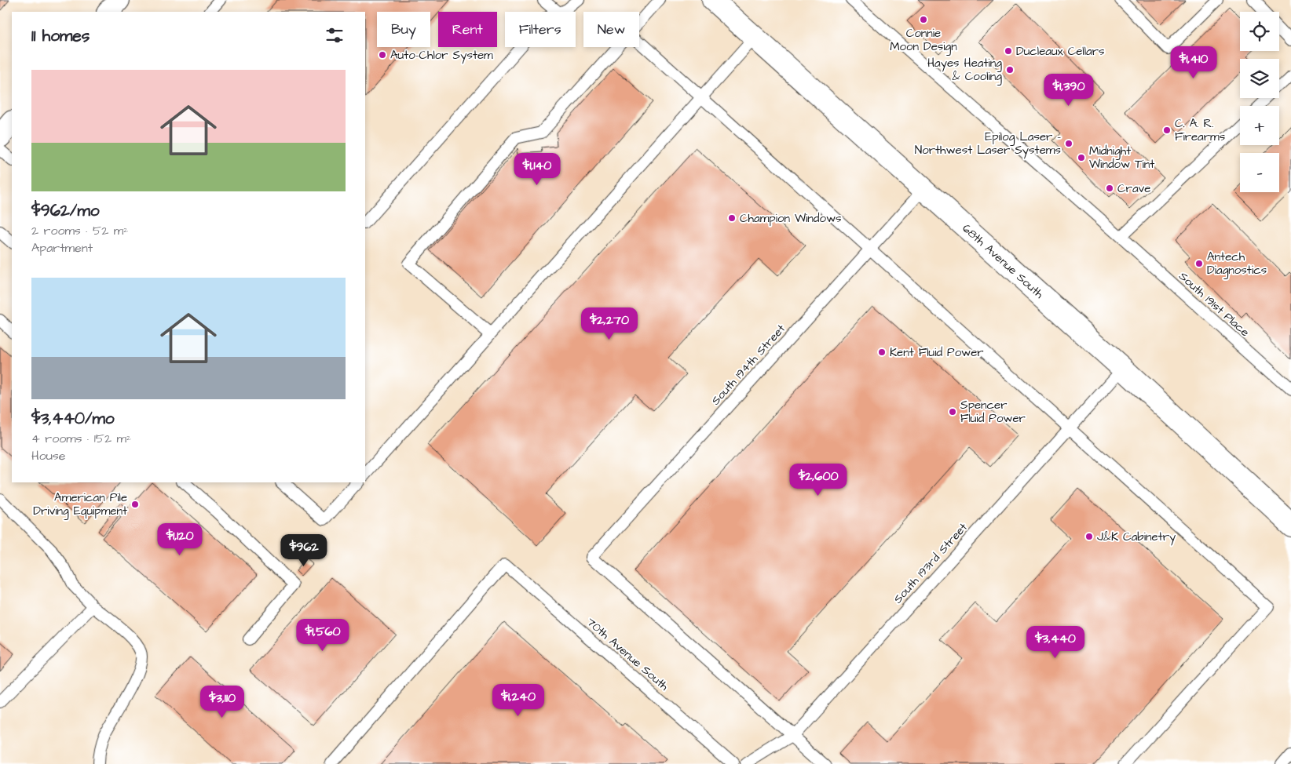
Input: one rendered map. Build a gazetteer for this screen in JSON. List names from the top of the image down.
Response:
{
  "streets": {
    "main road": ["68th Avenue South"],
    "lane": [
      "South 191st Place",
      "South 194th Street",
      "South 193rd Street",
      "70th Avenue South"
    ]
  },
  "crossings": [
    ["68th Avenue South", "South 194th Street"],
    ["68th Avenue South", "South 193rd Street"],
    ["South 194th Street", "South 193rd Street"]
  ],
  "places": [
    "Connie Moon Design",
    "Ducleaux Cellars",
    "Auto-Chlor System",
    "Hayes Heating & Cooling",
    "C. A. R. Firearms",
    "Epilog Laser - Northwest Laser Systems",
    "Midnight Window Tint",
    "Crave",
    "Champion Windows",
    "Antech Diagnostics",
    "Kent Fluid Power",
    "Spencer Fluid Power",
    "American Pile Driving Equipment",
    "J&K Cabinetry"
  ],
  "page": {
    "map_buttons": ["+", "−"],
    "chip": [
      "Buy",
      "Rent",
      "Filters",
      "New"
    ],
    "heading": "11 homes",
    "price": [
      "$1,410",
      "$1,390",
      "$1,140",
      "$2,270",
      "$2,600",
      "$1,120",
      "$962",
      "$1,560",
      "$3,440",
      "$1,240",
      "$3,110"
    ],
    "list": [
      {
        "name": "$962/mo",
        "note": "2 rooms · 52 m² · Apartment"
      },
      {
        "name": "$3,440/mo",
        "note": "4 rooms · 152 m² · House"
      }
    ]
  }
}
